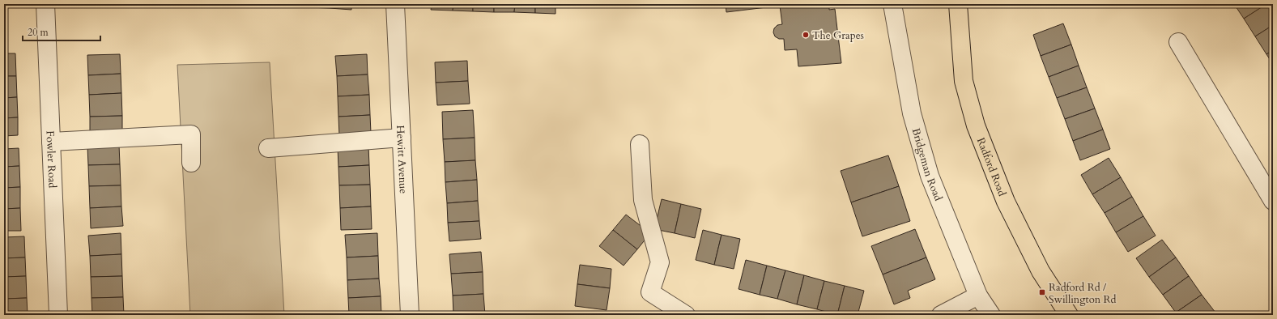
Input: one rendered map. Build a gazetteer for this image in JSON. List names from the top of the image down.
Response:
{
  "streets": {
    "main road": ["Radford Road"],
    "street": ["Fowler Road", "Hewitt Avenue", "Bridgeman Road"]
  },
  "places": {
    "other": ["The Grapes"],
    "transit": ["Radford Rd / Swillington Rd"]
  },
  "scale_bar": "20 m"
}
